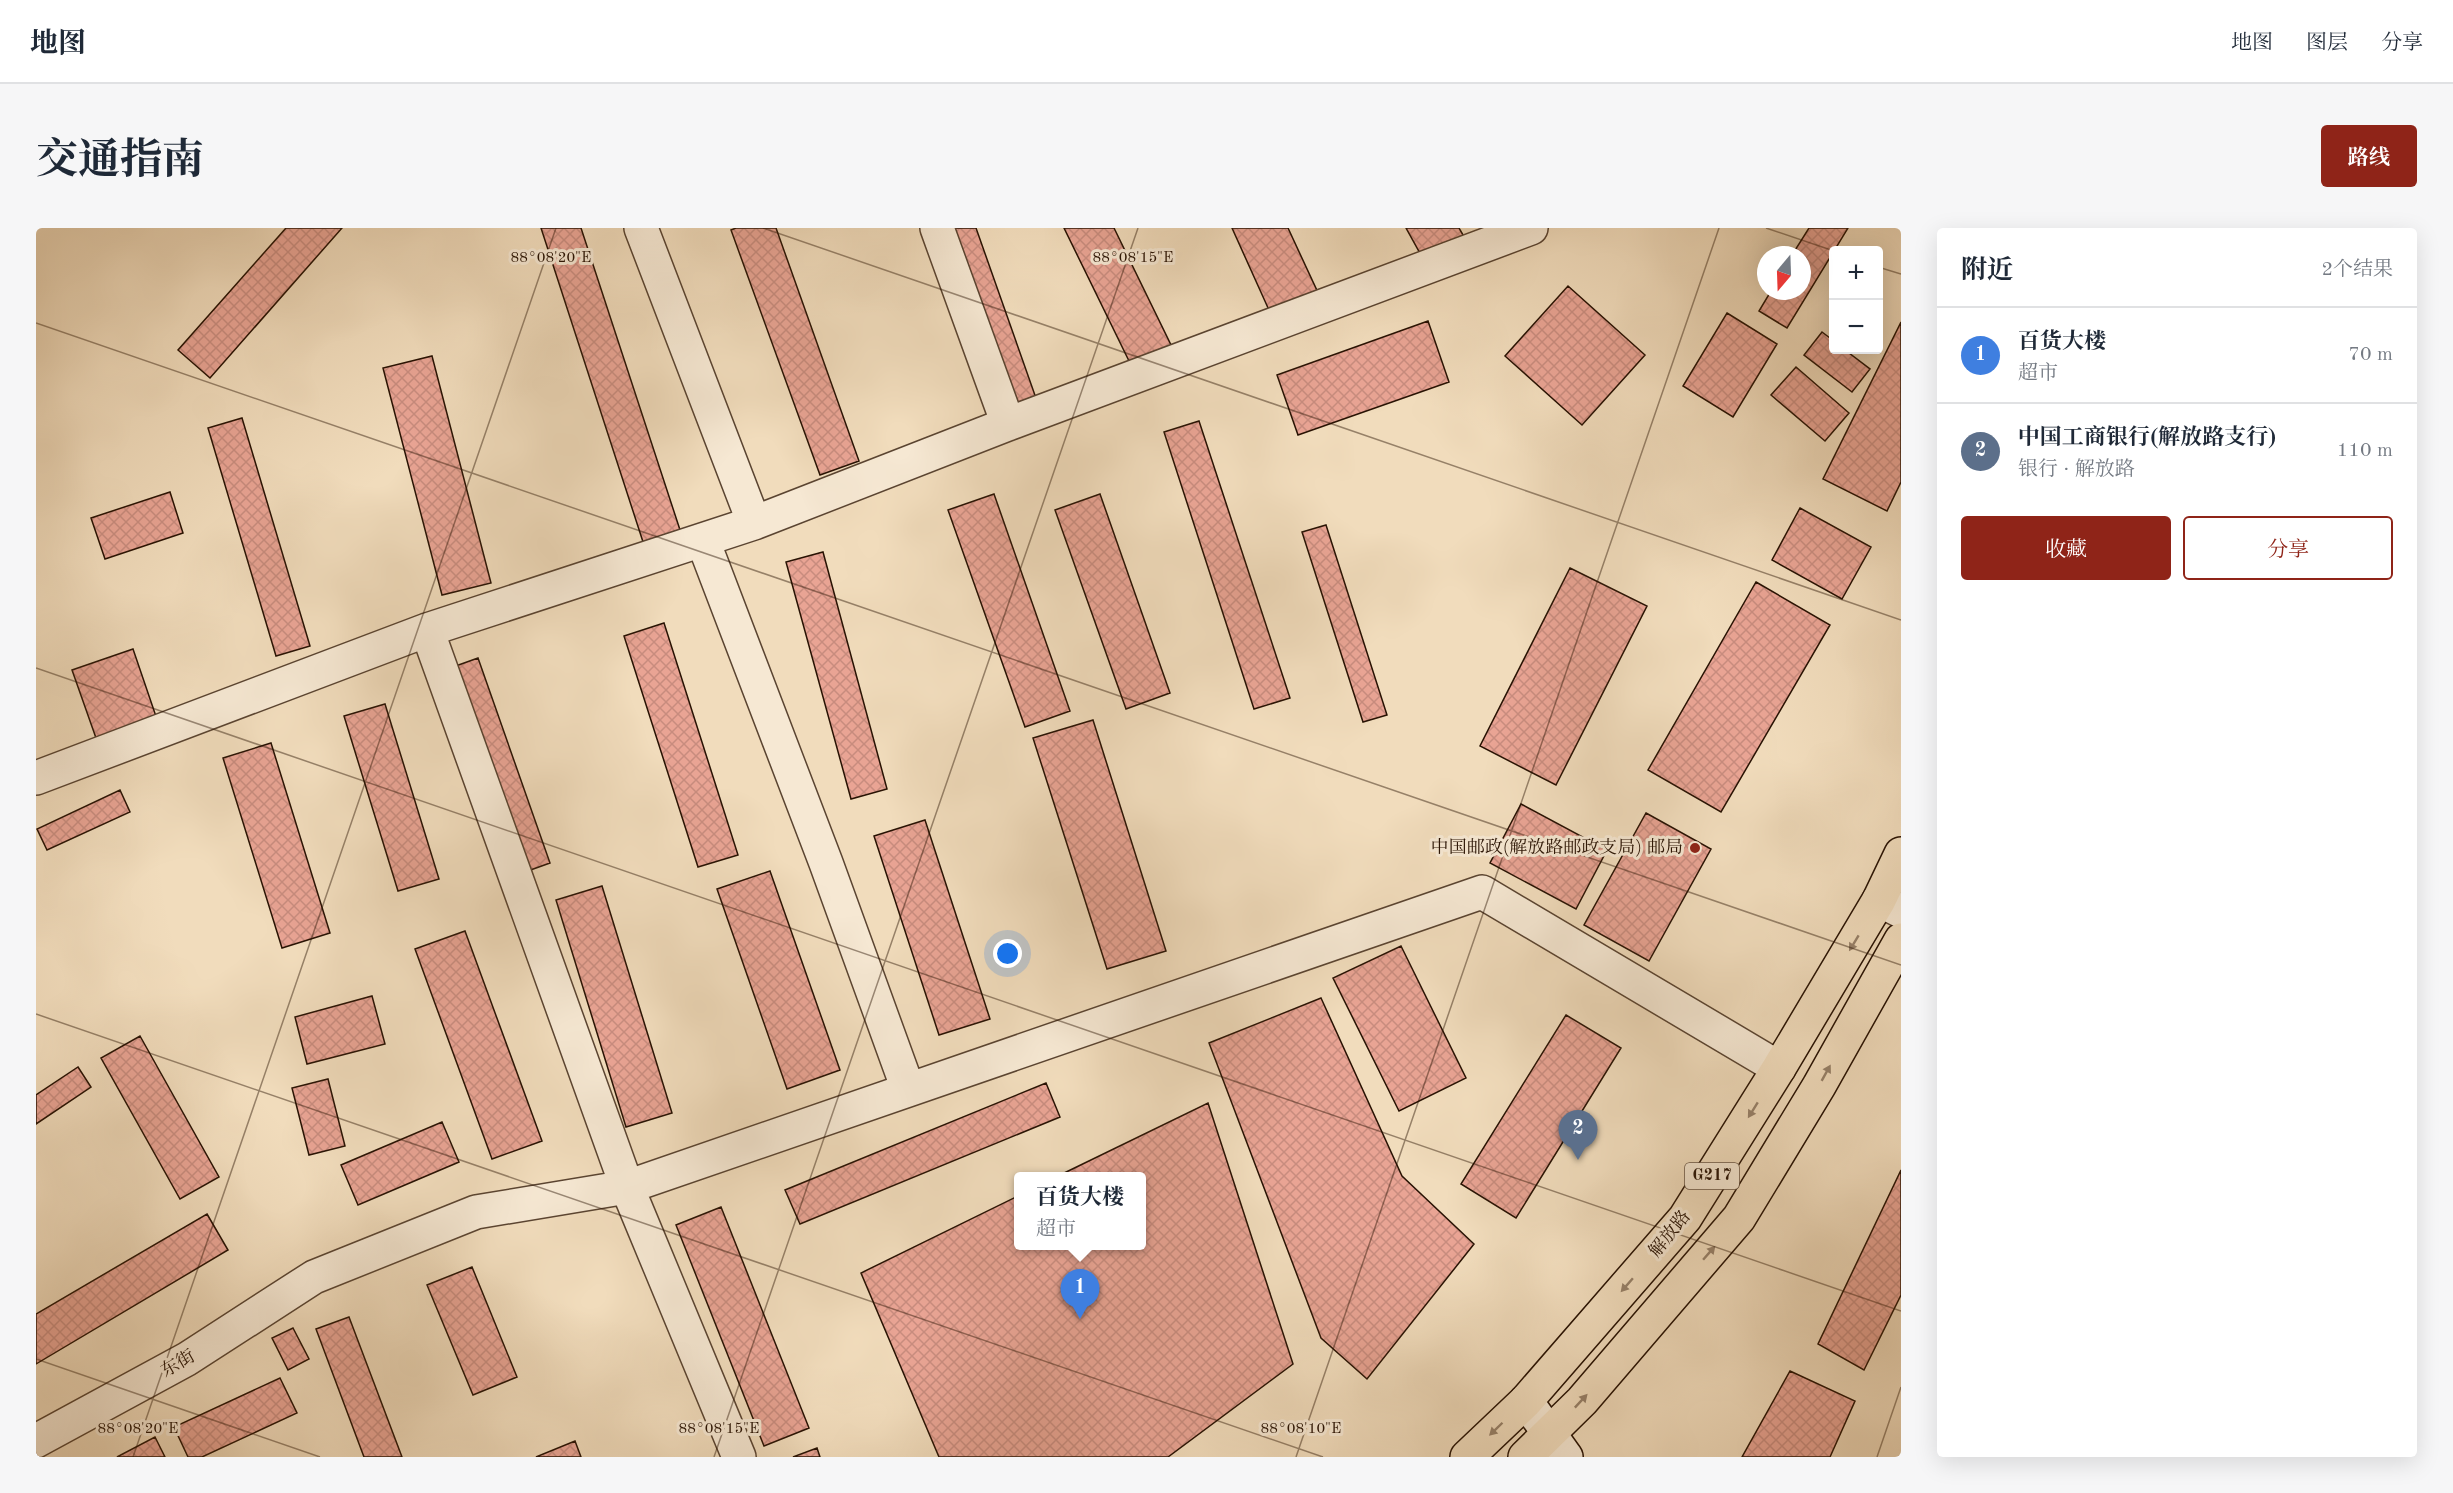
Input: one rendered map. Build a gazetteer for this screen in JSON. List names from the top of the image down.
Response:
{
  "streets": {
    "highway": ["G217", "解放路"],
    "street": ["东街"]
  },
  "crossings": [
    ["解放路", "东街"]
  ],
  "places": ["中国邮政(解放路邮政支局) 邮局"],
  "north": "bottom",
  "page": {
    "header": "地图",
    "nav": ["地图", "图层", "分享"],
    "title": "交通指南",
    "buttons": [
      "路线",
      ["收藏", "分享"]
    ],
    "heading": ["附近", "2个结果"],
    "map_buttons": ["+", "−"],
    "list": [
      {
        "mark": "1",
        "name": "百货大楼",
        "note": "超市",
        "value": "70 m"
      },
      {
        "mark": "2",
        "name": "中国工商银行(解放路支行)",
        "note": "银行 · 解放路",
        "value": "110 m"
      }
    ],
    "pins": ["2", "1"],
    "popup": ["百货大楼", "超市"]
  },
  "coordinates": ["88°08'20\"E", "88°08'15\"E", "88°08'10\"E"]
}
